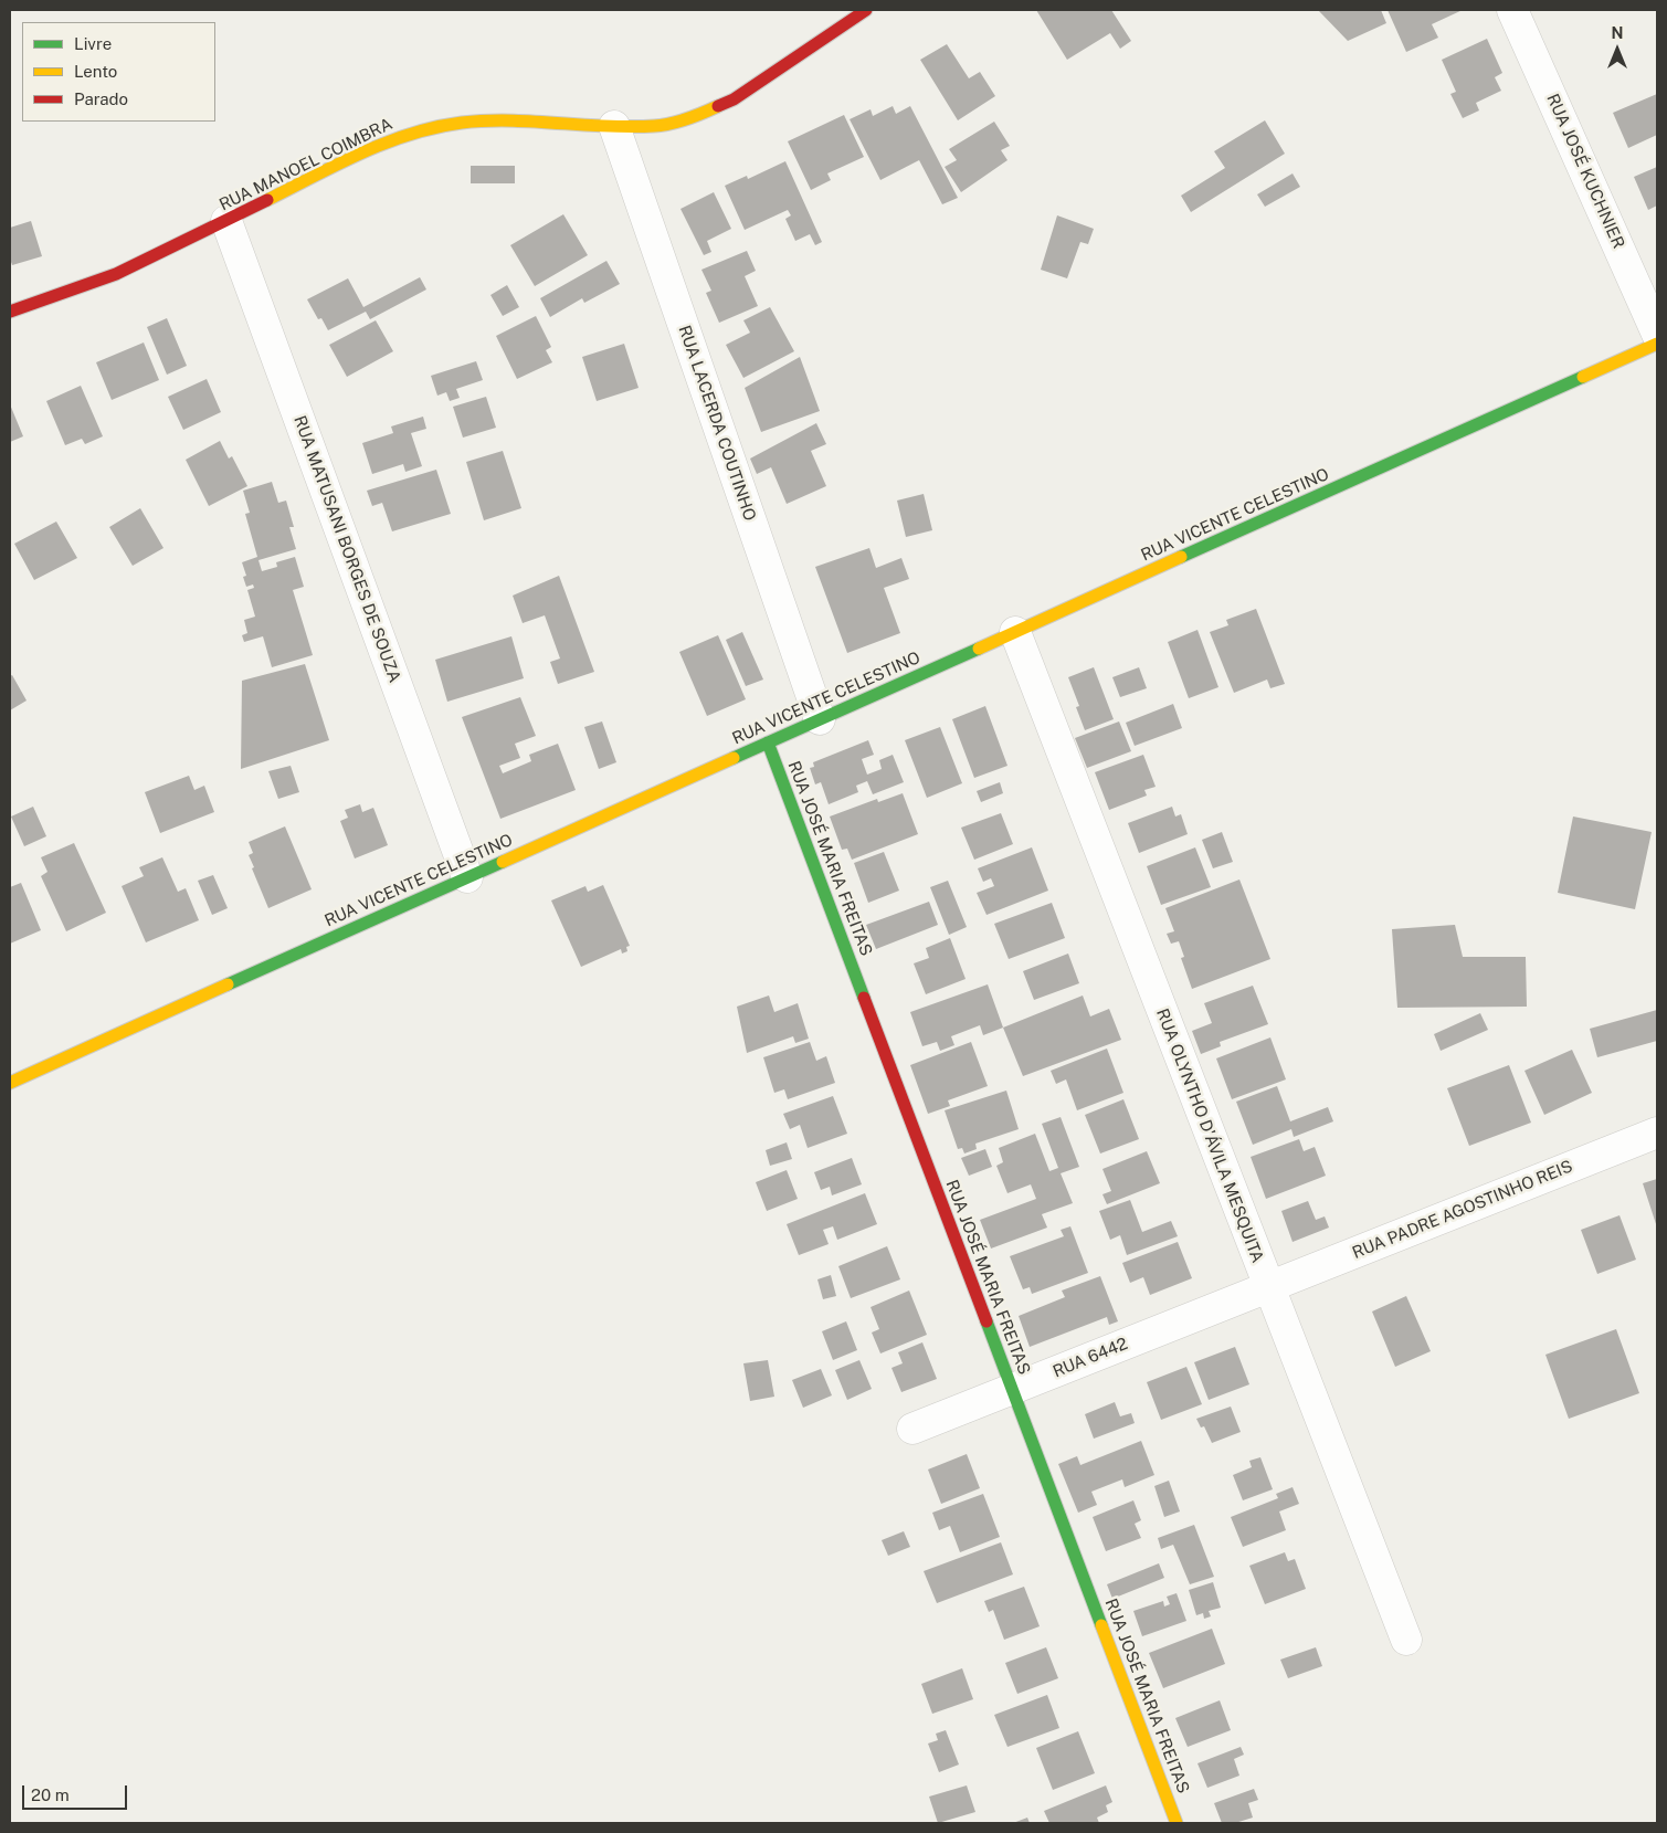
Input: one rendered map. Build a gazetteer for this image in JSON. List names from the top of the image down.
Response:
{
  "streets": {
    "street": [
      "RUA MANOEL COIMBRA",
      "RUA JOSÉ KUCHNIER",
      "RUA LACERDA COUTINHO",
      "RUA VICENTE CELESTINO",
      "RUA MATUSANI BORGES DE SOUZA",
      "RUA JOSÉ MARIA FREITAS",
      "RUA OLYNTHO D'ÁVILA MESQUITA",
      "RUA PADRE AGOSTINHO REIS",
      "RUA 6442"
    ]
  },
  "crossings": [
    ["RUA MANOEL COIMBRA", "RUA LACERDA COUTINHO"],
    ["RUA MANOEL COIMBRA", "RUA MATUSANI BORGES DE SOUZA"],
    ["RUA LACERDA COUTINHO", "RUA VICENTE CELESTINO"],
    ["RUA VICENTE CELESTINO", "RUA MATUSANI BORGES DE SOUZA"],
    ["RUA VICENTE CELESTINO", "RUA JOSÉ MARIA FREITAS"],
    ["RUA VICENTE CELESTINO", "RUA OLYNTHO D'ÁVILA MESQUITA"],
    ["RUA JOSÉ MARIA FREITAS", "RUA 6442"],
    ["RUA OLYNTHO D'ÁVILA MESQUITA", "RUA PADRE AGOSTINHO REIS"],
    ["RUA OLYNTHO D'ÁVILA MESQUITA", "RUA 6442"],
    ["RUA PADRE AGOSTINHO REIS", "RUA 6442"]
  ],
  "legend": ["Livre", "Lento", "Parado"],
  "scale_bar": "20 m",
  "north": "top"
}
